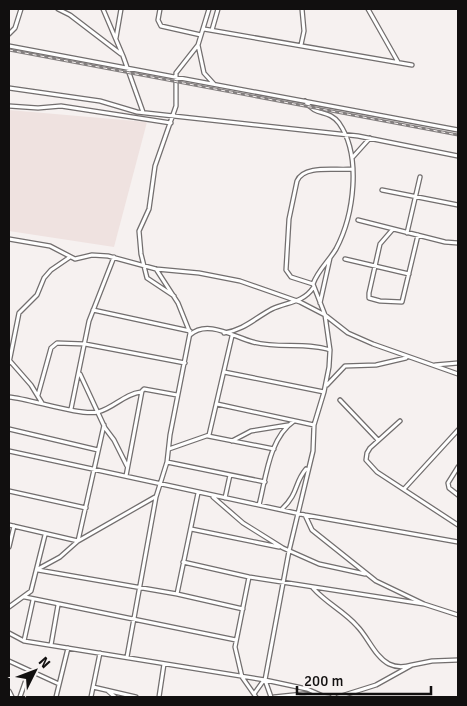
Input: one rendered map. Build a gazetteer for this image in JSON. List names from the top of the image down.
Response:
{
  "scale_bar": "200 m",
  "north": "top right"
}
